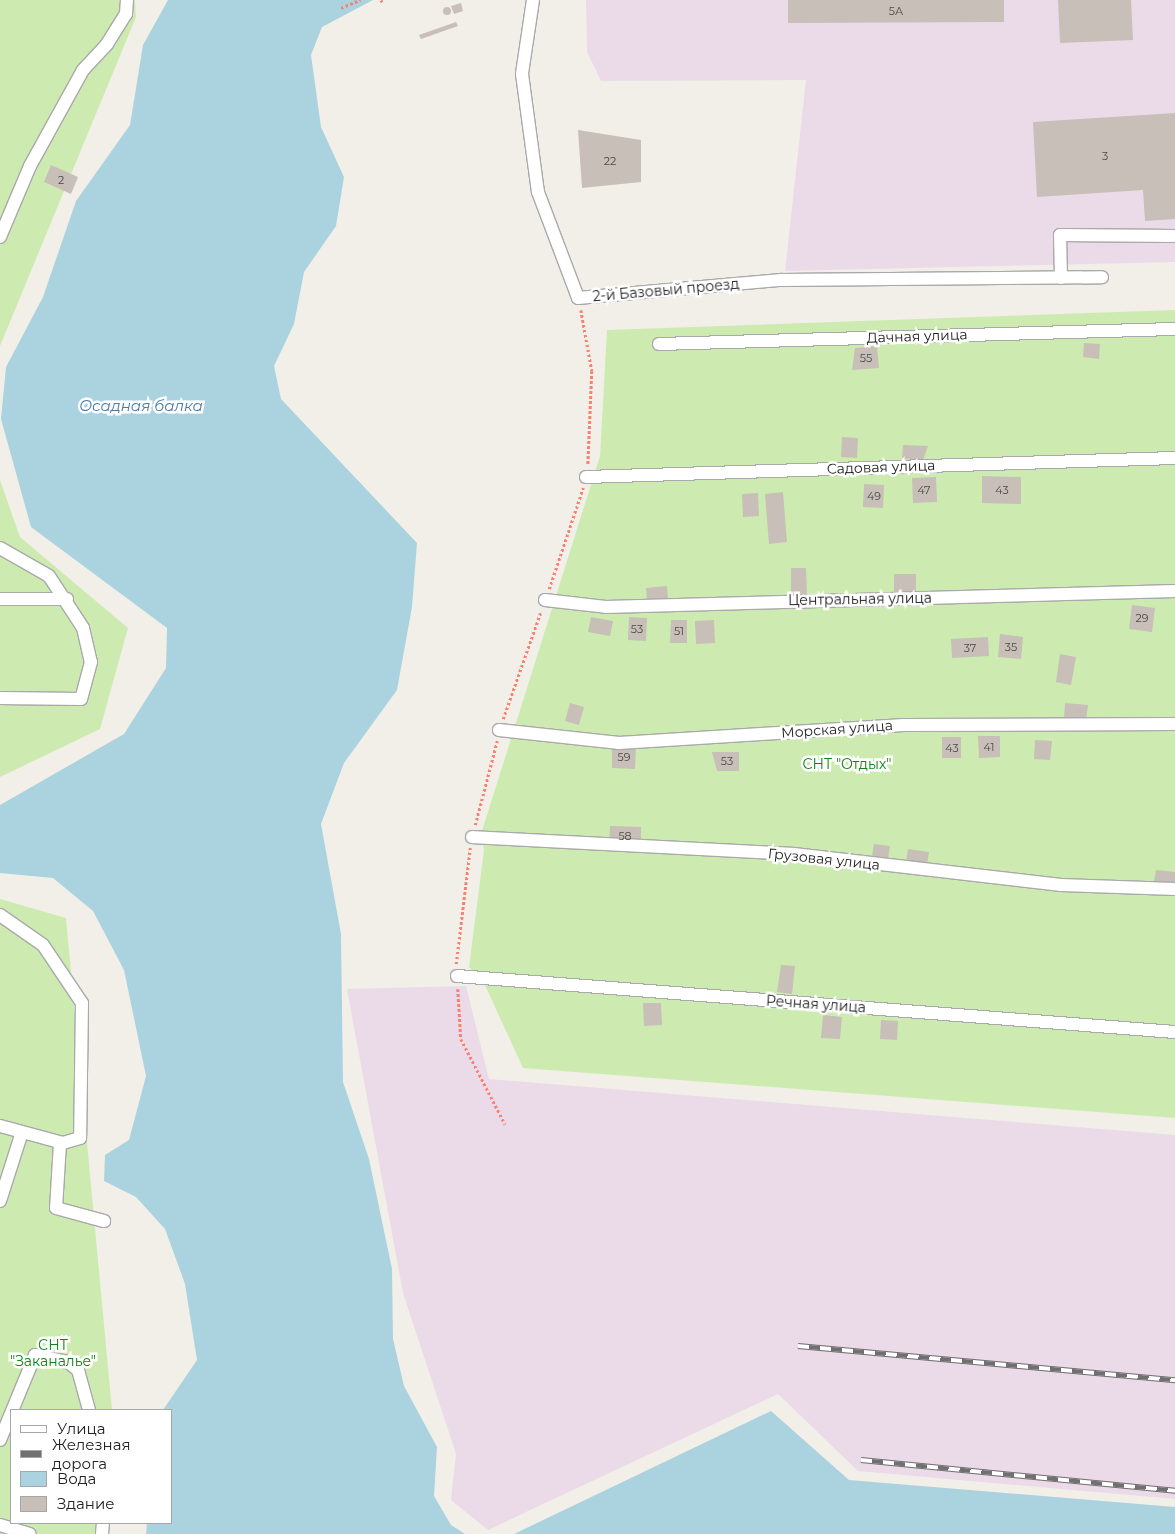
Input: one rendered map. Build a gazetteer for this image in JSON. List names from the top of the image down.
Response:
{
  "streets": {
    "street": [
      "2-й Базовый проезд",
      "Дачная улица",
      "Садовая улица",
      "Центральная улица",
      "Морская улица",
      "Грузовая улица",
      "Речная улица"
    ]
  },
  "water": ["Осадная балка"],
  "parks": ["СНТ \"Отдых\"", "СНТ \"Заканалье\""],
  "house_numbers": [
    "5А",
    "3",
    "22",
    "2",
    "55",
    "47",
    "43",
    "49",
    "29",
    "53",
    "51",
    "35",
    "37",
    "41",
    "43",
    "59",
    "53",
    "58"
  ],
  "legend": [
    "Улица",
    "Железная дорога",
    "Вода",
    "Здание"
  ]
}
